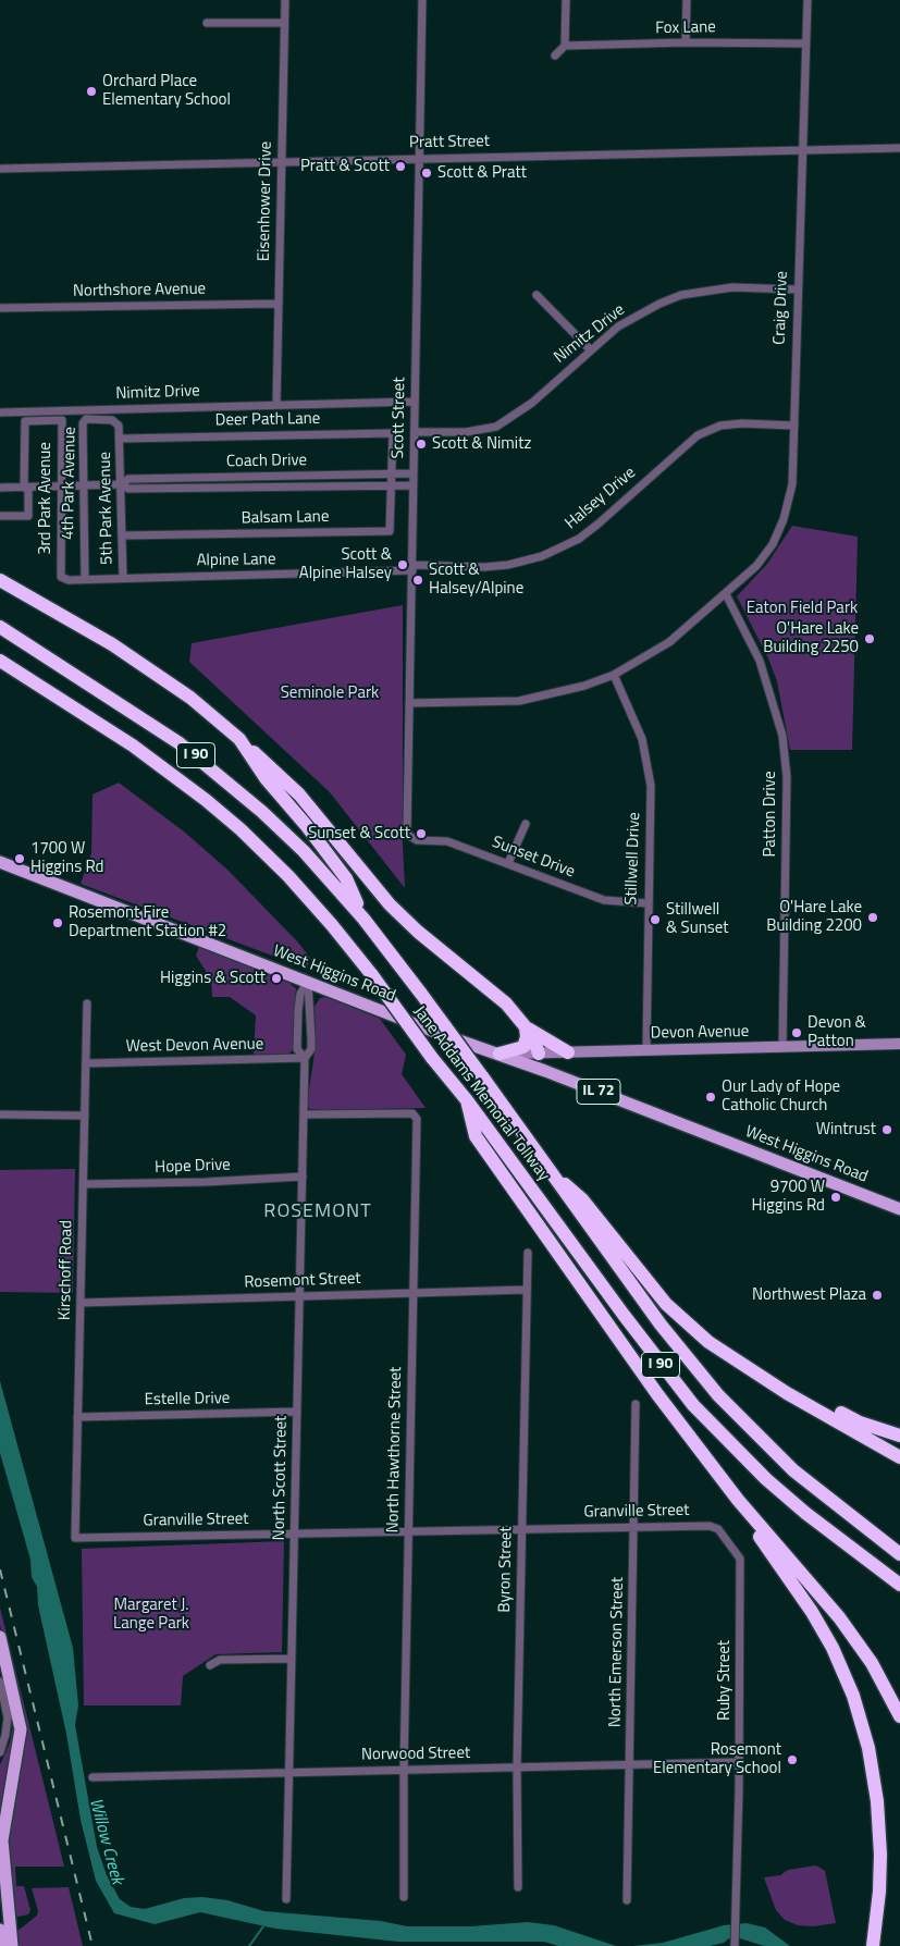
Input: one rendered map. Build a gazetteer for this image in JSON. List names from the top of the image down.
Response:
{
  "streets": {
    "highway": ["I 90", "Jane Addams Memorial Tollway"],
    "main road": ["West Higgins Road", "Devon Avenue", "IL 72"],
    "street": [
      "Fox Lane",
      "Pratt Street",
      "Eisenhower Drive",
      "Northshore Avenue",
      "Craig Drive",
      "Nimitz Drive",
      "Scott Street",
      "Deer Path Lane",
      "Coach Drive",
      "4th Park Avenue",
      "3rd Park Avenue",
      "Halsey Drive",
      "5th Park Avenue",
      "Balsam Lane",
      "Alpine Lane",
      "Patton Drive",
      "Sunset Drive",
      "Stillwell Drive",
      "West Devon Avenue",
      "Hope Drive",
      "Kirschoff Road",
      "Rosemont Street",
      "Estelle Drive",
      "North Hawthorne Street",
      "North Scott Street",
      "Granville Street",
      "Byron Street",
      "North Emerson Street",
      "Ruby Street",
      "Norwood Street"
    ]
  },
  "crossings": [
    ["Fox Lane", "Craig Drive"],
    ["Pratt Street", "Eisenhower Drive"],
    ["Pratt Street", "Craig Drive"],
    ["Pratt Street", "Scott Street"],
    ["Eisenhower Drive", "Northshore Avenue"],
    ["Eisenhower Drive", "Nimitz Drive"],
    ["Craig Drive", "Nimitz Drive"],
    ["Craig Drive", "Scott Street"],
    ["Craig Drive", "Halsey Drive"],
    ["Craig Drive", "Patton Drive"],
    ["Craig Drive", "Stillwell Drive"],
    ["Nimitz Drive", "Scott Street"],
    ["Scott Street", "Coach Drive"],
    ["Scott Street", "Halsey Drive"],
    ["Scott Street", "Alpine Lane"],
    ["Scott Street", "Sunset Drive"],
    ["Deer Path Lane", "Coach Drive"],
    ["Deer Path Lane", "4th Park Avenue"],
    ["Deer Path Lane", "5th Park Avenue"],
    ["Deer Path Lane", "Balsam Lane"],
    ["Coach Drive", "4th Park Avenue"],
    ["Coach Drive", "3rd Park Avenue"],
    ["Coach Drive", "5th Park Avenue"],
    ["Coach Drive", "Balsam Lane"],
    ["4th Park Avenue", "5th Park Avenue"],
    ["4th Park Avenue", "Alpine Lane"],
    ["3rd Park Avenue", "Alpine Lane"],
    ["Halsey Drive", "Alpine Lane"],
    ["5th Park Avenue", "Balsam Lane"],
    ["5th Park Avenue", "Alpine Lane"],
    ["Patton Drive", "Devon Avenue"],
    ["Sunset Drive", "Stillwell Drive"],
    ["Stillwell Drive", "Devon Avenue"],
    ["West Higgins Road", "Devon Avenue"],
    ["West Higgins Road", "North Scott Street"],
    ["West Devon Avenue", "Kirschoff Road"],
    ["West Devon Avenue", "North Scott Street"],
    ["Hope Drive", "Kirschoff Road"],
    ["Hope Drive", "North Scott Street"],
    ["Kirschoff Road", "Rosemont Street"],
    ["Kirschoff Road", "Estelle Drive"],
    ["Kirschoff Road", "Granville Street"],
    ["Rosemont Street", "North Hawthorne Street"],
    ["Rosemont Street", "North Scott Street"],
    ["Rosemont Street", "Byron Street"],
    ["Estelle Drive", "North Scott Street"],
    ["North Hawthorne Street", "North Scott Street"],
    ["North Hawthorne Street", "Granville Street"],
    ["North Hawthorne Street", "Norwood Street"],
    ["North Scott Street", "Granville Street"],
    ["North Scott Street", "Norwood Street"],
    ["Granville Street", "Byron Street"],
    ["Granville Street", "North Emerson Street"],
    ["Granville Street", "Ruby Street"],
    ["Byron Street", "Norwood Street"],
    ["North Emerson Street", "Norwood Street"],
    ["Ruby Street", "Norwood Street"]
  ],
  "districts": ["ROSEMONT"],
  "water": ["Willow Creek"],
  "parks": ["Eaton Field Park", "Seminole Park", "Margaret J. Lange Park"],
  "places": [
    "Orchard Place Elementary School",
    "Pratt & Scott",
    "Scott & Pratt",
    "Scott & Nimitz",
    "Scott & Alpine Halsey",
    "Scott & Halsey/Alpine",
    "O'Hare Lake Building 2250",
    "Sunset & Scott",
    "1700 W Higgins Rd",
    "O'Hare Lake Building 2200",
    "Stillwell & Sunset",
    "Rosemont Fire Department Station #2",
    "Higgins & Scott",
    "Devon & Patton",
    "Our Lady of Hope Catholic Church",
    "Wintrust",
    "9700 W Higgins Rd",
    "Northwest Plaza",
    "Rosemont Elementary School"
  ]
}
